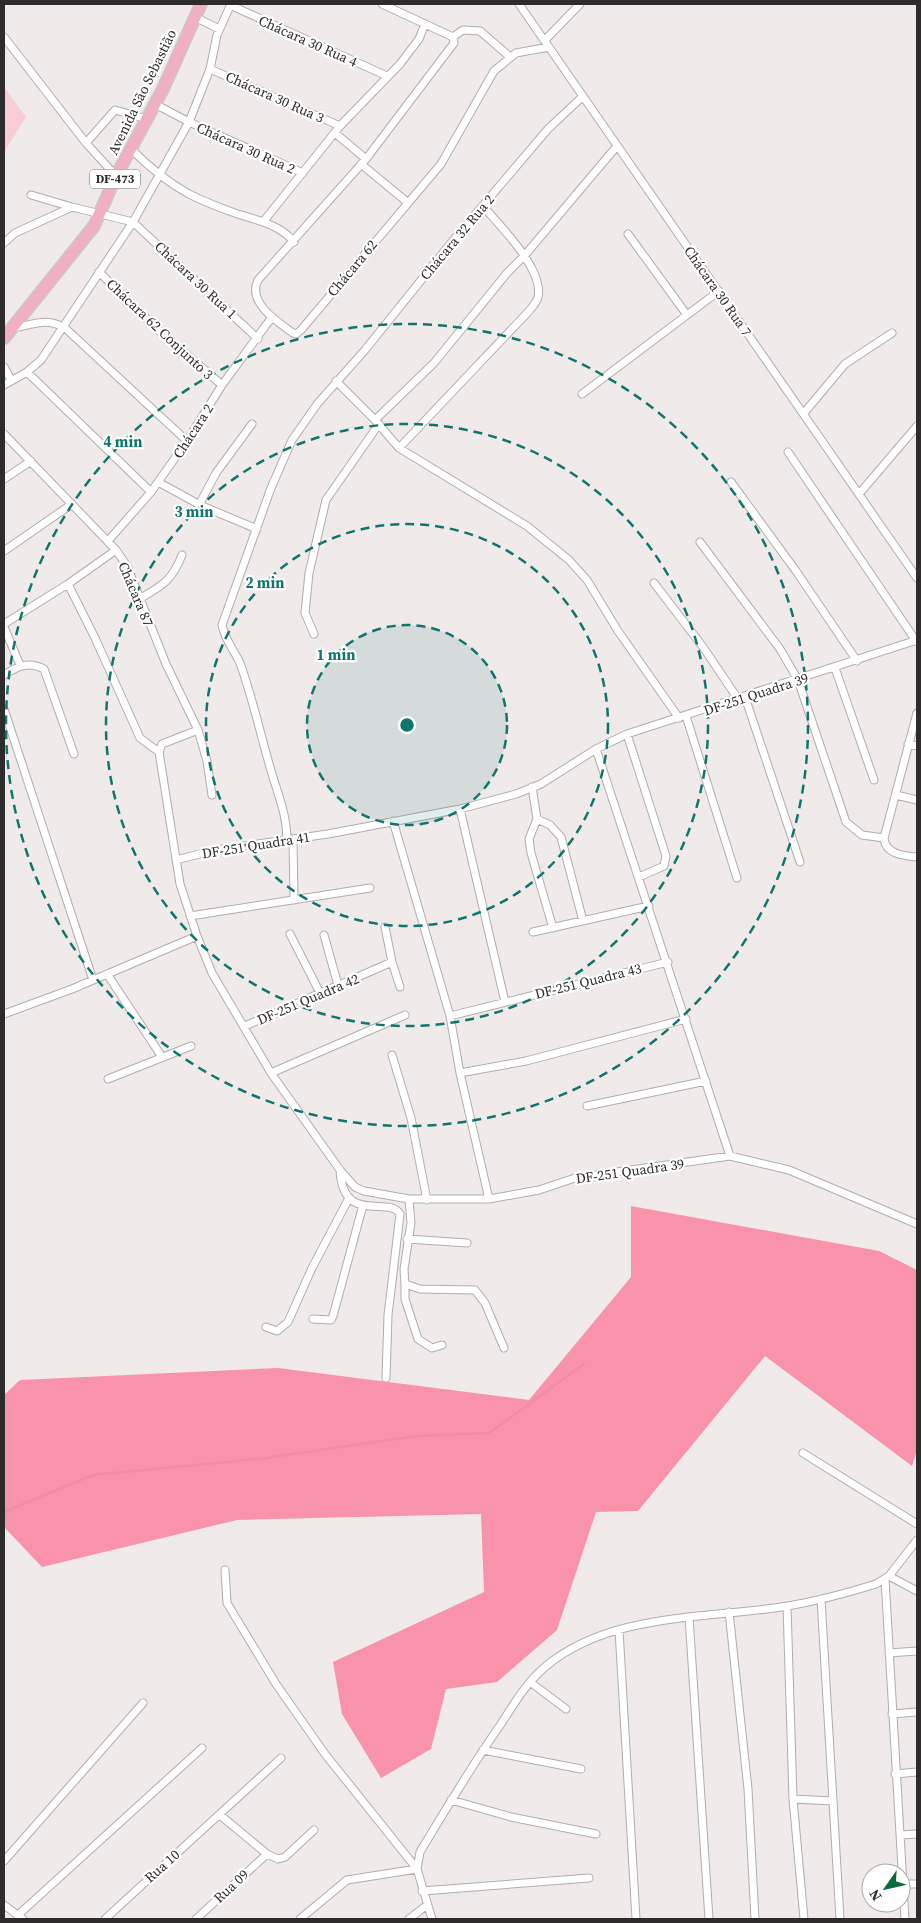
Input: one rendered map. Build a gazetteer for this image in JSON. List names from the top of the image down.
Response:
{
  "streets": {
    "main road": ["Avenida São Sebastião", "DF-473"],
    "street": [
      "Chácara 30 Rua 4",
      "Chácara 30 Rua 3",
      "Chácara 30 Rua 2",
      "Chácara 32 Rua 2",
      "Chácara 62",
      "Chácara 30 Rua 1",
      "Chácara 30 Rua 7",
      "Chácara 62 Conjunto 3",
      "Chácara 2",
      "Chácara 87",
      "DF-251 Quadra 39",
      "DF-251 Quadra 41",
      "DF-251 Quadra 43",
      "DF-251 Quadra 42",
      "Rua 10",
      "Rua 09"
    ]
  },
  "crossings": [
    ["Chácara 30 Rua 4", "Chácara 62 Conjunto 3"],
    ["Avenida São Sebastião", "Chácara 30 Rua 2"],
    ["Chácara 30 Rua 3", "Chácara 62 Conjunto 3"],
    ["Chácara 30 Rua 2", "Chácara 62 Conjunto 3"],
    ["Chácara 32 Rua 2", "Chácara 30 Rua 7"],
    ["Chácara 32 Rua 2", "DF-251 Quadra 41"],
    ["Chácara 62", "Chácara 2"],
    ["Chácara 30 Rua 1", "Chácara 62 Conjunto 3"],
    ["Chácara 30 Rua 1", "Chácara 2"],
    ["Chácara 62 Conjunto 3", "Chácara 2"],
    ["Chácara 2", "Chácara 87"],
    ["DF-251 Quadra 39", "DF-251 Quadra 41"],
    ["DF-251 Quadra 39", "DF-251 Quadra 42"]
  ],
  "north": "bottom left",
  "rings": [
    "4 min",
    "3 min",
    "2 min",
    "1 min"
  ]
}
